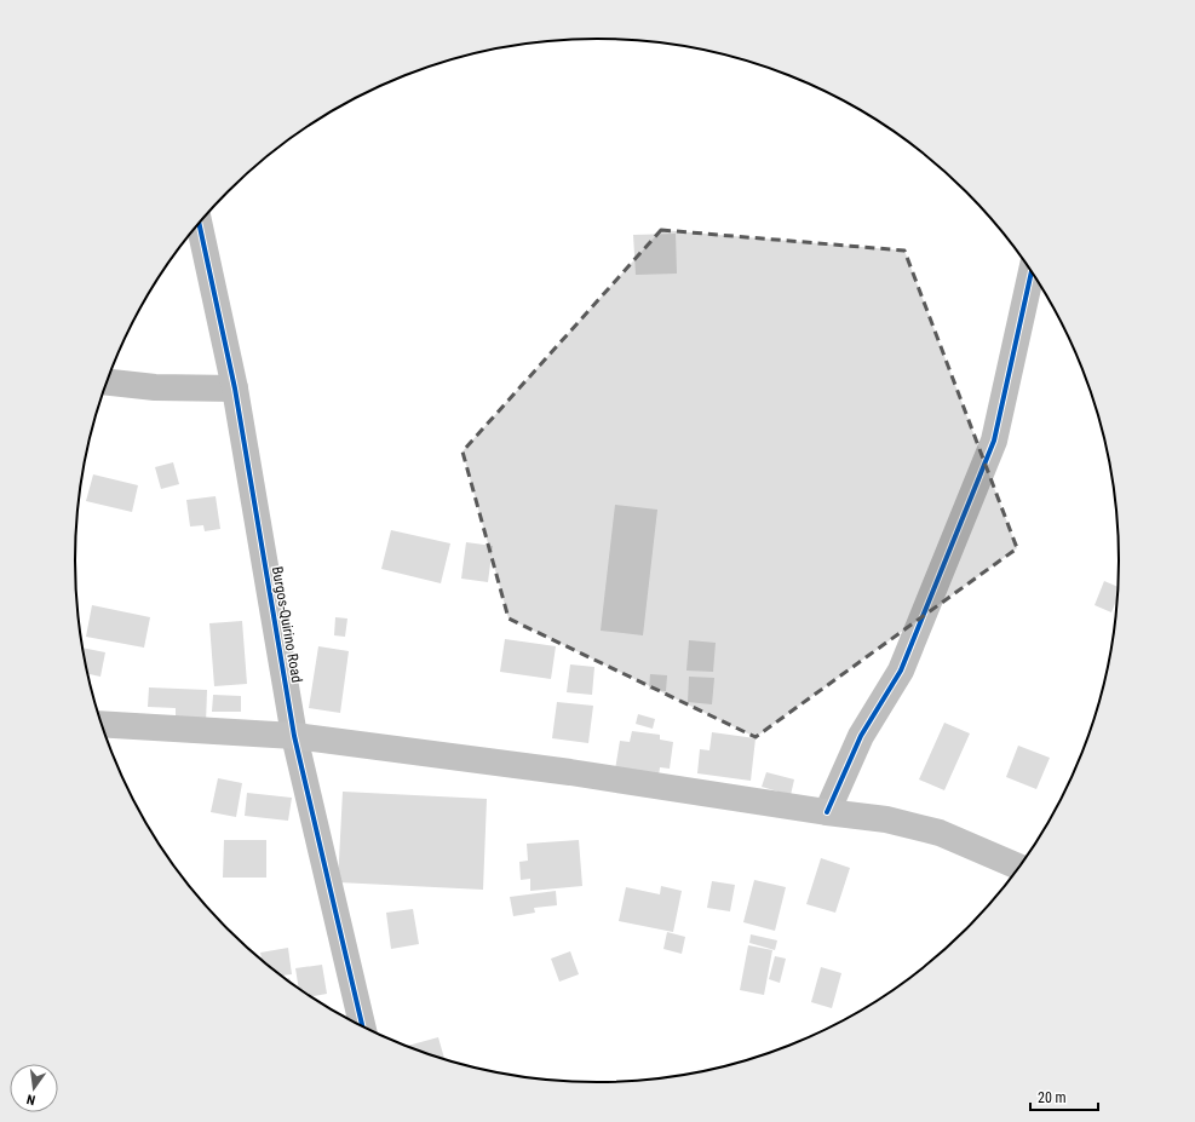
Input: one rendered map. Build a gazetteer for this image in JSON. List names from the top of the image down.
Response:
{
  "streets": {
    "street": ["Burgos-Quirino Road"]
  },
  "scale_bar": "20 m",
  "north": "bottom"
}
